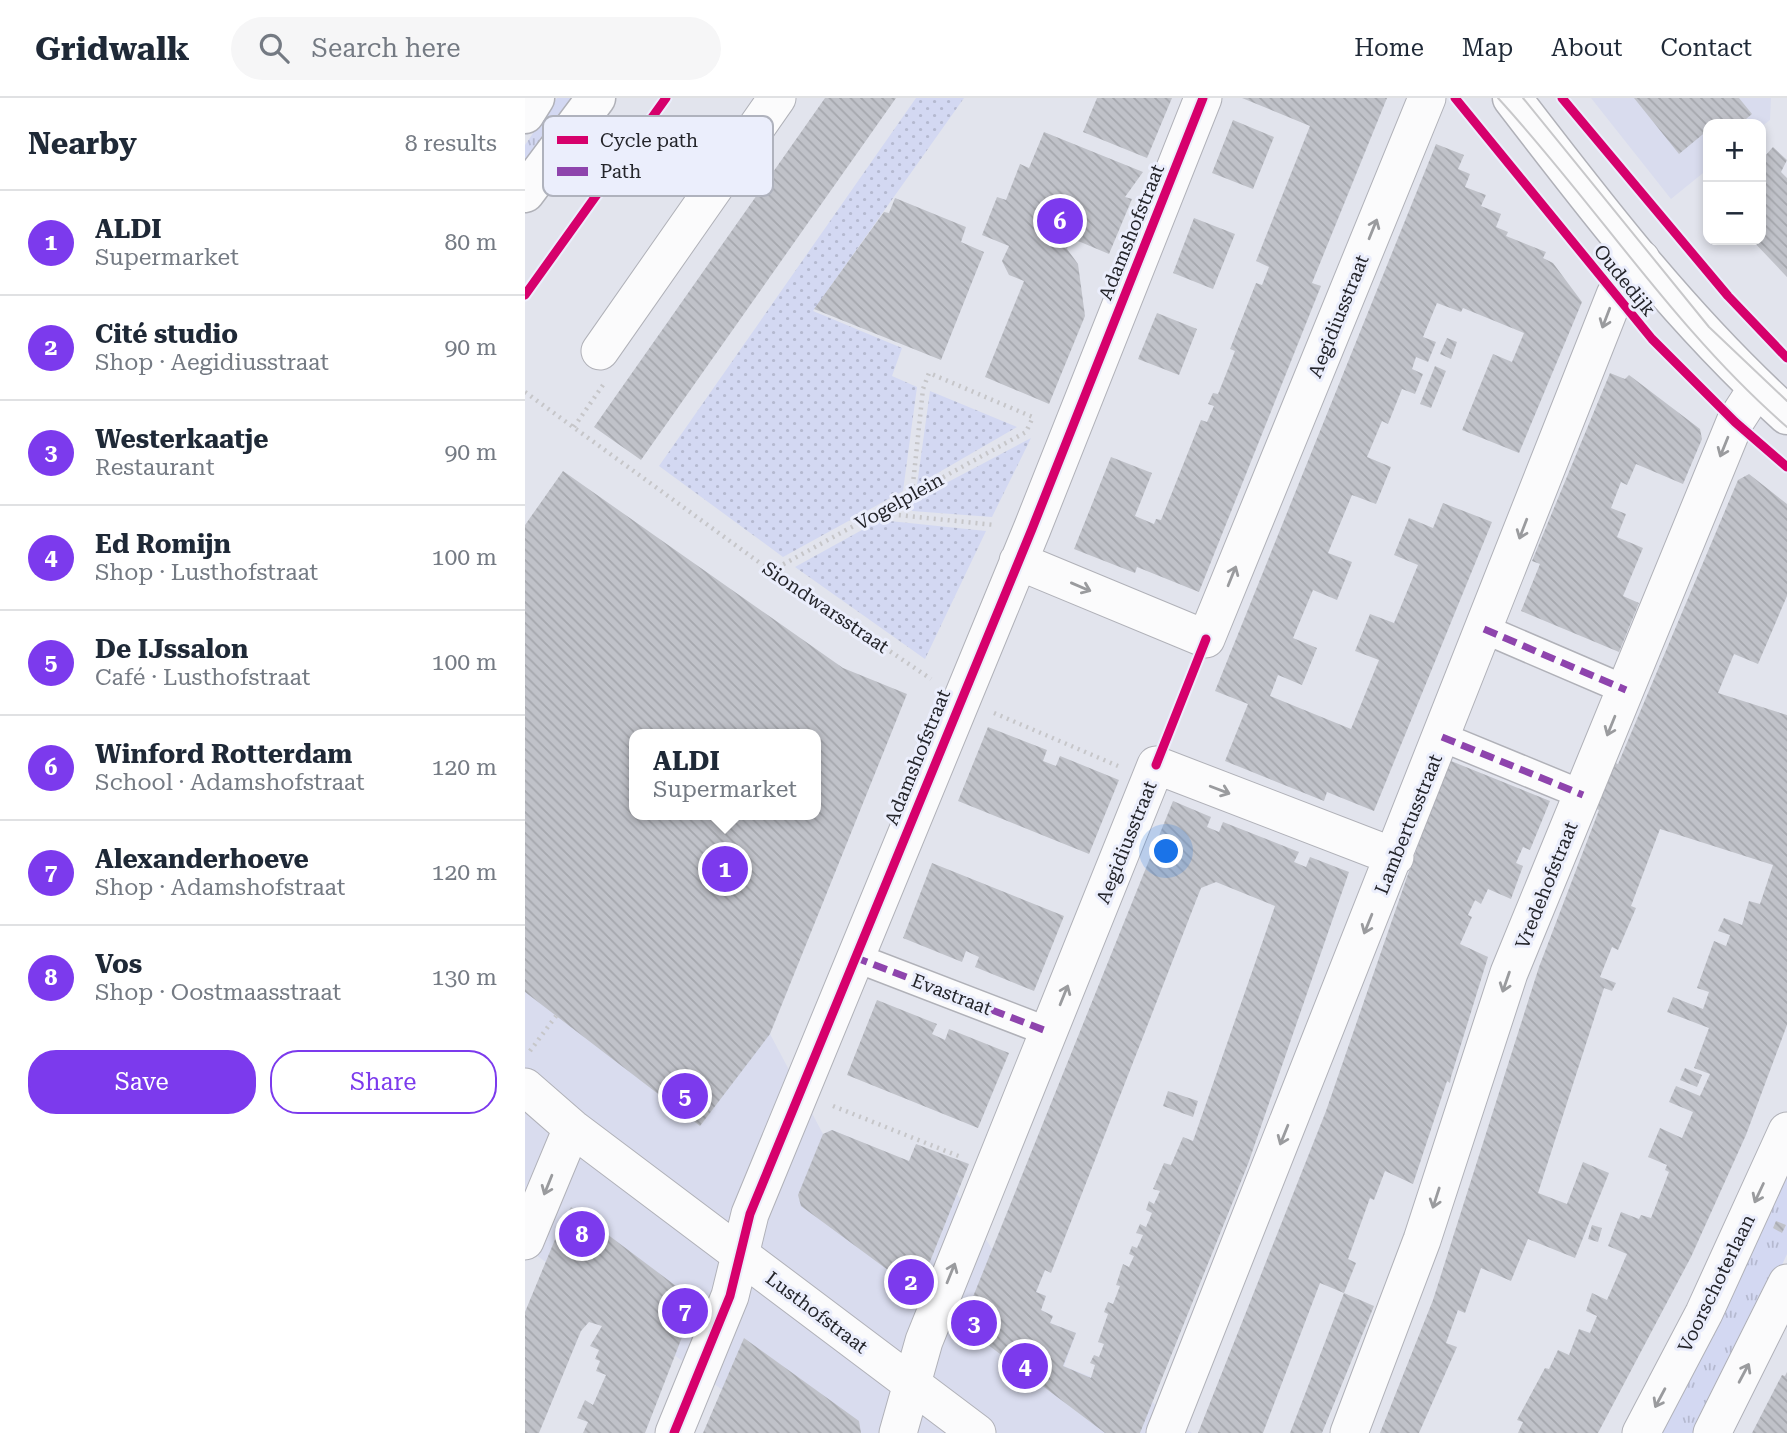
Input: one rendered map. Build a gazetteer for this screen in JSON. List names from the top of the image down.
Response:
{
  "streets": {
    "street": [
      "Adamshofstraat",
      "Oudedijk",
      "Aegidiusstraat",
      "Lambertusstraat",
      "Vredehofstraat",
      "Evastraat",
      "Voorschoterlaan",
      "Lusthofstraat"
    ],
    "path": ["Vogelplein", "Siondwarsstraat"]
  },
  "crossings": [
    ["Adamshofstraat", "Aegidiusstraat"],
    ["Adamshofstraat", "Siondwarsstraat"],
    ["Adamshofstraat", "Evastraat"],
    ["Adamshofstraat", "Lusthofstraat"],
    ["Oudedijk", "Lambertusstraat"],
    ["Oudedijk", "Vredehofstraat"],
    ["Aegidiusstraat", "Siondwarsstraat"],
    ["Aegidiusstraat", "Evastraat"],
    ["Aegidiusstraat", "Lusthofstraat"],
    ["Vogelplein", "Siondwarsstraat"]
  ],
  "one_way": ["Aegidiusstraat", "Lambertusstraat", "Vredehofstraat"],
  "legend": ["Cycle path", "Path"],
  "page": {
    "header": "Gridwalk",
    "search": "Search here",
    "nav": [
      "Home",
      "Map",
      "About",
      "Contact"
    ],
    "heading": ["Nearby", "8 results"],
    "map_buttons": ["+", "−"],
    "list": [
      {
        "mark": "1",
        "name": "ALDI",
        "note": "Supermarket",
        "value": "80 m"
      },
      {
        "mark": "2",
        "name": "Cité studio",
        "note": "Shop · Aegidiusstraat",
        "value": "90 m"
      },
      {
        "mark": "3",
        "name": "Westerkaatje",
        "note": "Restaurant",
        "value": "90 m"
      },
      {
        "mark": "4",
        "name": "Ed Romijn",
        "note": "Shop · Lusthofstraat",
        "value": "100 m"
      },
      {
        "mark": "5",
        "name": "De IJssalon",
        "note": "Café · Lusthofstraat",
        "value": "100 m"
      },
      {
        "mark": "6",
        "name": "Winford Rotterdam",
        "note": "School · Adamshofstraat",
        "value": "120 m"
      },
      {
        "mark": "7",
        "name": "Alexanderhoeve",
        "note": "Shop · Adamshofstraat",
        "value": "120 m"
      },
      {
        "mark": "8",
        "name": "Vos",
        "note": "Shop · Oostmaasstraat",
        "value": "130 m"
      }
    ],
    "pins": [
      "6",
      "1",
      "5",
      "8",
      "2",
      "7",
      "3",
      "4"
    ],
    "popup": ["ALDI", "Supermarket"],
    "buttons": ["Save", "Share"]
  }
}
